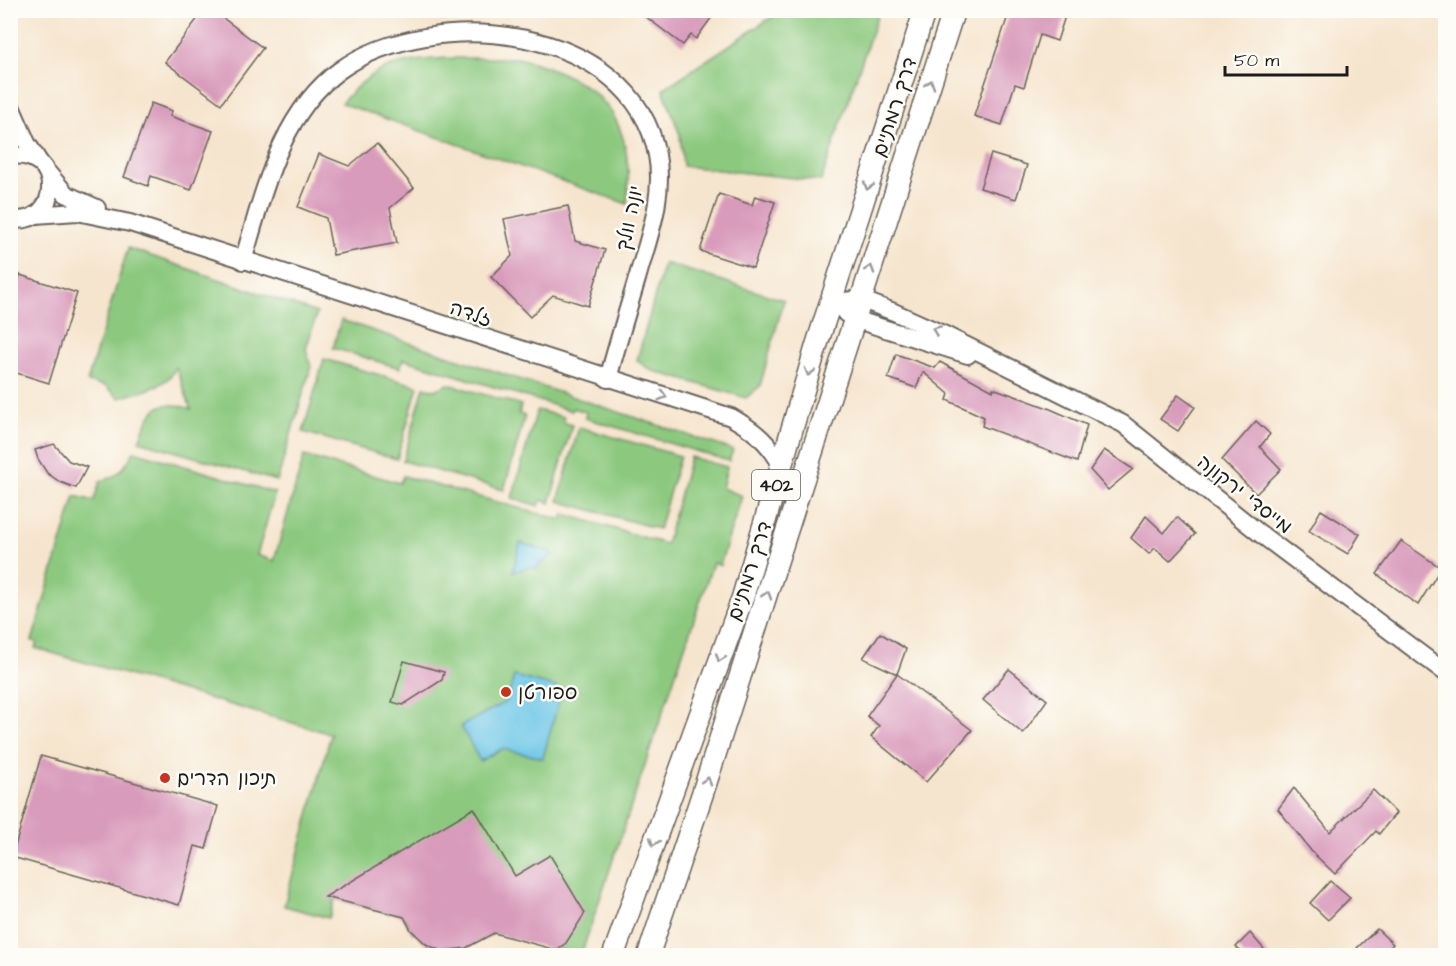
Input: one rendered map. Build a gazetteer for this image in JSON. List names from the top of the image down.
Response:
{
  "streets": {
    "main road": ["דרך רמתיים", "402"],
    "street": ["יונה וולך", "זלדה", "מייסדי ירקונה"]
  },
  "crossings": [
    ["דרך רמתיים", "זלדה"],
    ["דרך רמתיים", "מייסדי ירקונה"],
    ["יונה וולך", "זלדה"]
  ],
  "places": ["ספורטן", "תיכון הדרים"],
  "scale_bar": "50 m"
}
